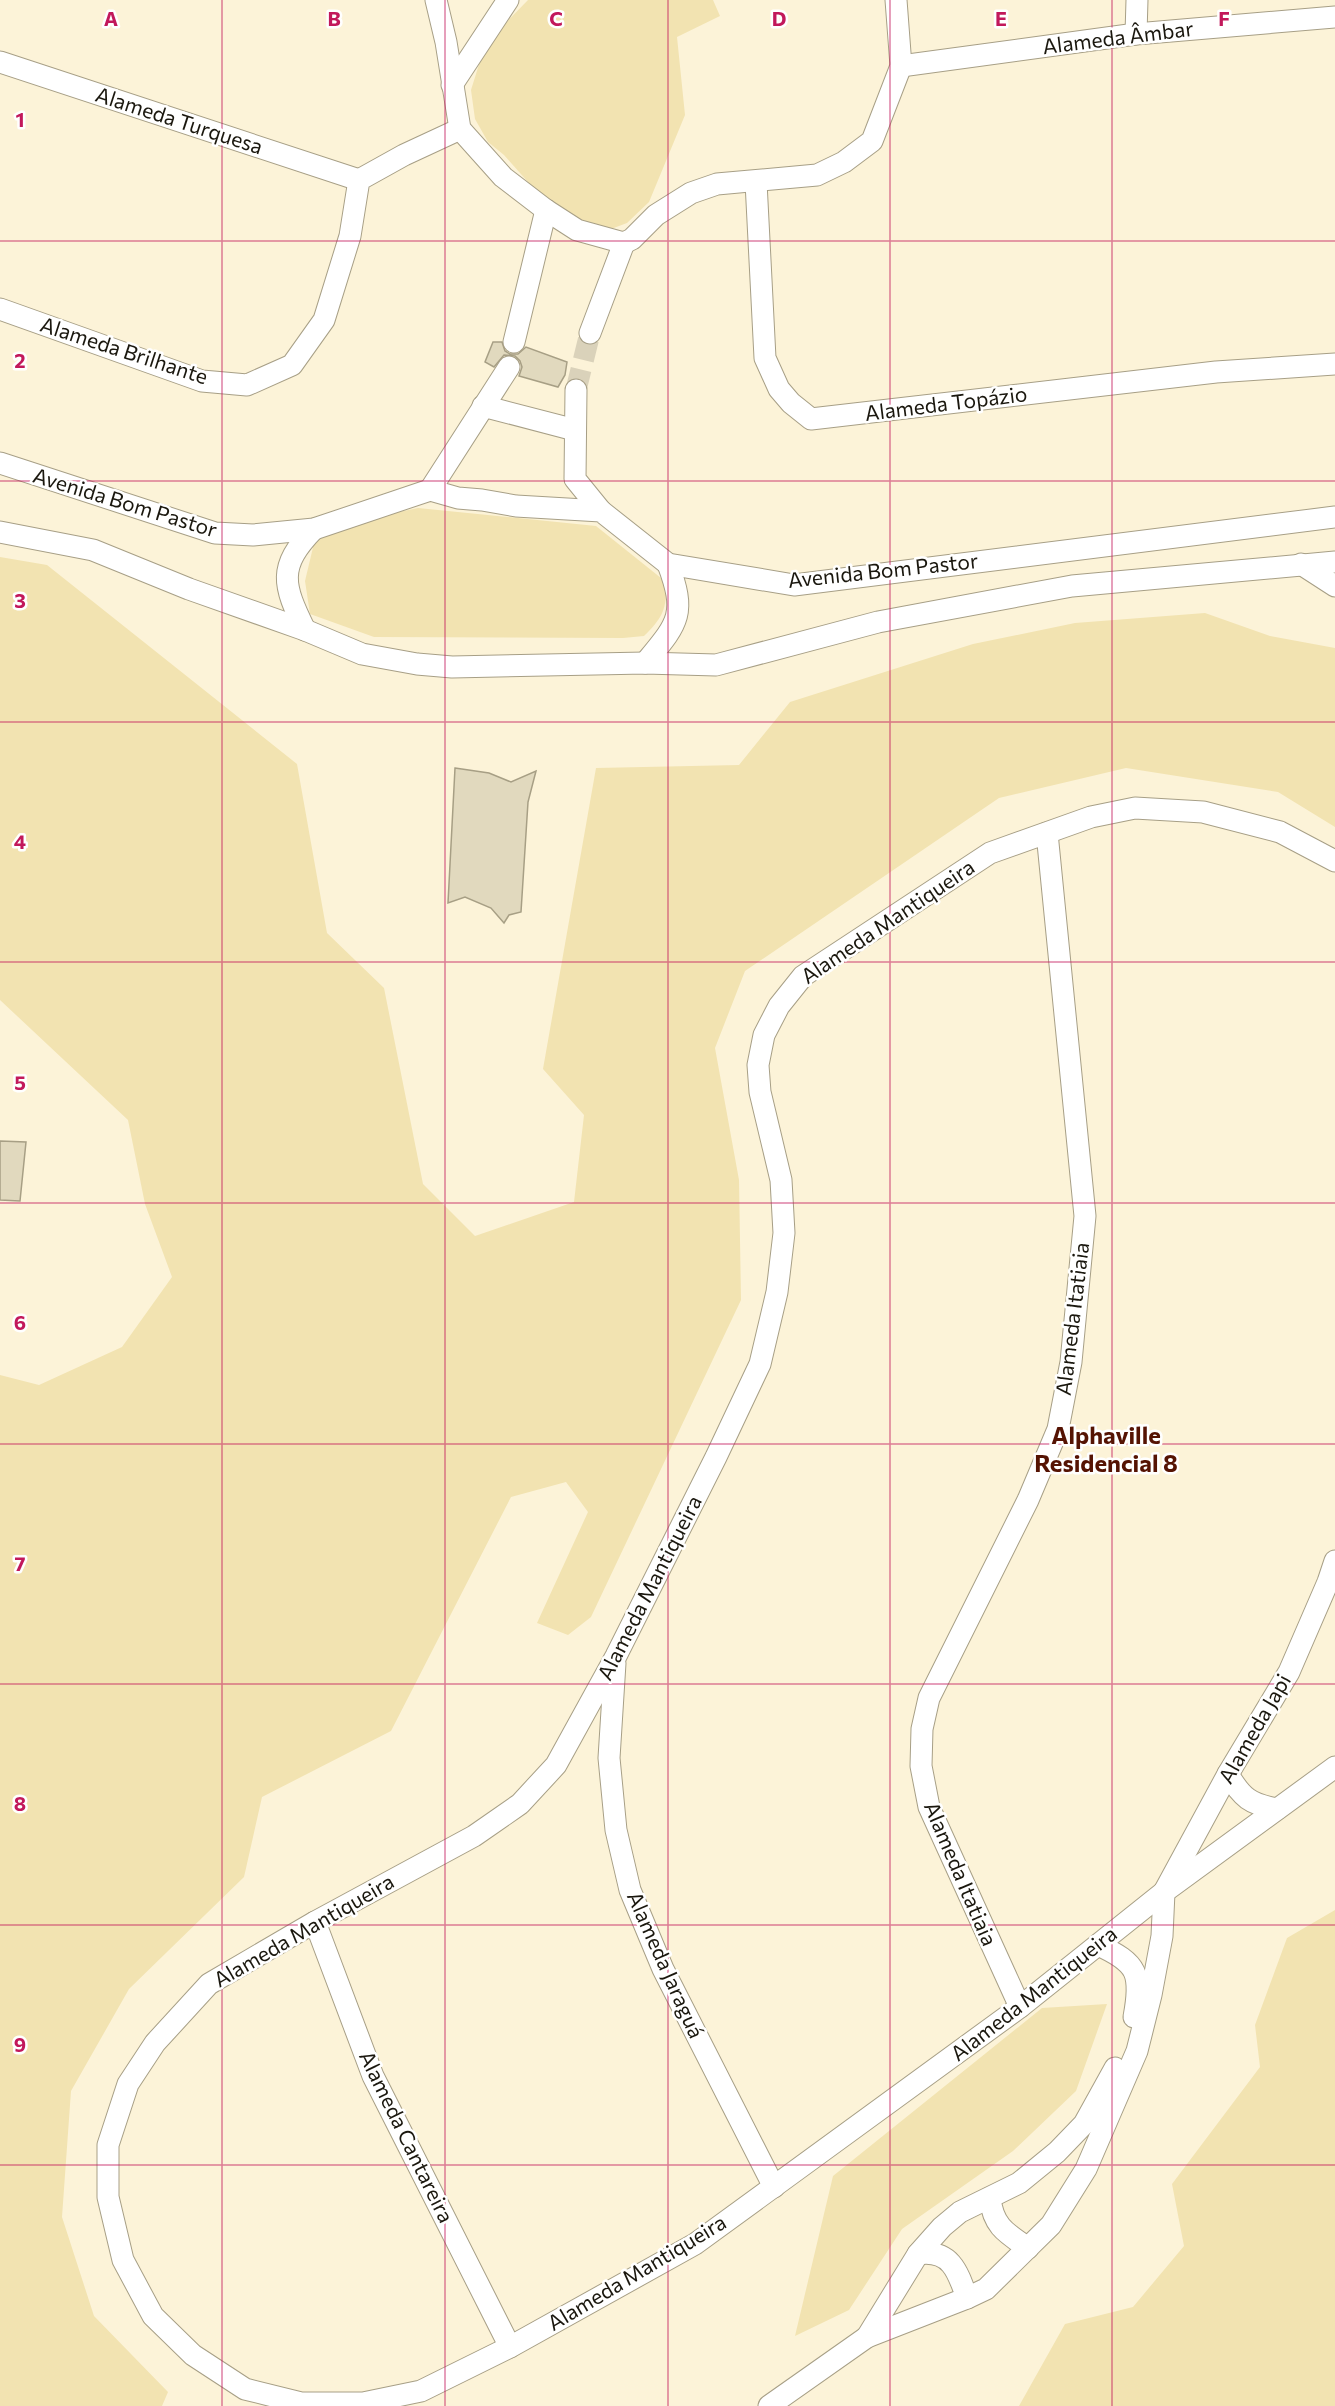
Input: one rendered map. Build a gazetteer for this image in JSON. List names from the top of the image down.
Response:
{
  "streets": {
    "street": [
      "Alameda Âmbar",
      "Alameda Turquesa",
      "Alameda Brilhante",
      "Alameda Topázio",
      "Avenida Bom Pastor",
      "Alameda Mantiqueira",
      "Alameda Itatiaia",
      "Alameda Japi",
      "Alameda Jaraguá",
      "Alameda Cantareira"
    ]
  },
  "crossings": [
    ["Alameda Turquesa", "Alameda Brilhante"],
    ["Alameda Mantiqueira", "Alameda Itatiaia"],
    ["Alameda Mantiqueira", "Alameda Japi"],
    ["Alameda Mantiqueira", "Alameda Jaraguá"],
    ["Alameda Mantiqueira", "Alameda Cantareira"]
  ],
  "districts": ["Alphaville Residencial 8"],
  "grid": {
    "columns": [
      "A",
      "B",
      "C",
      "D",
      "E",
      "F"
    ],
    "rows": [
      "1",
      "2",
      "3",
      "4",
      "5",
      "6",
      "7",
      "8",
      "9"
    ]
  }
}
